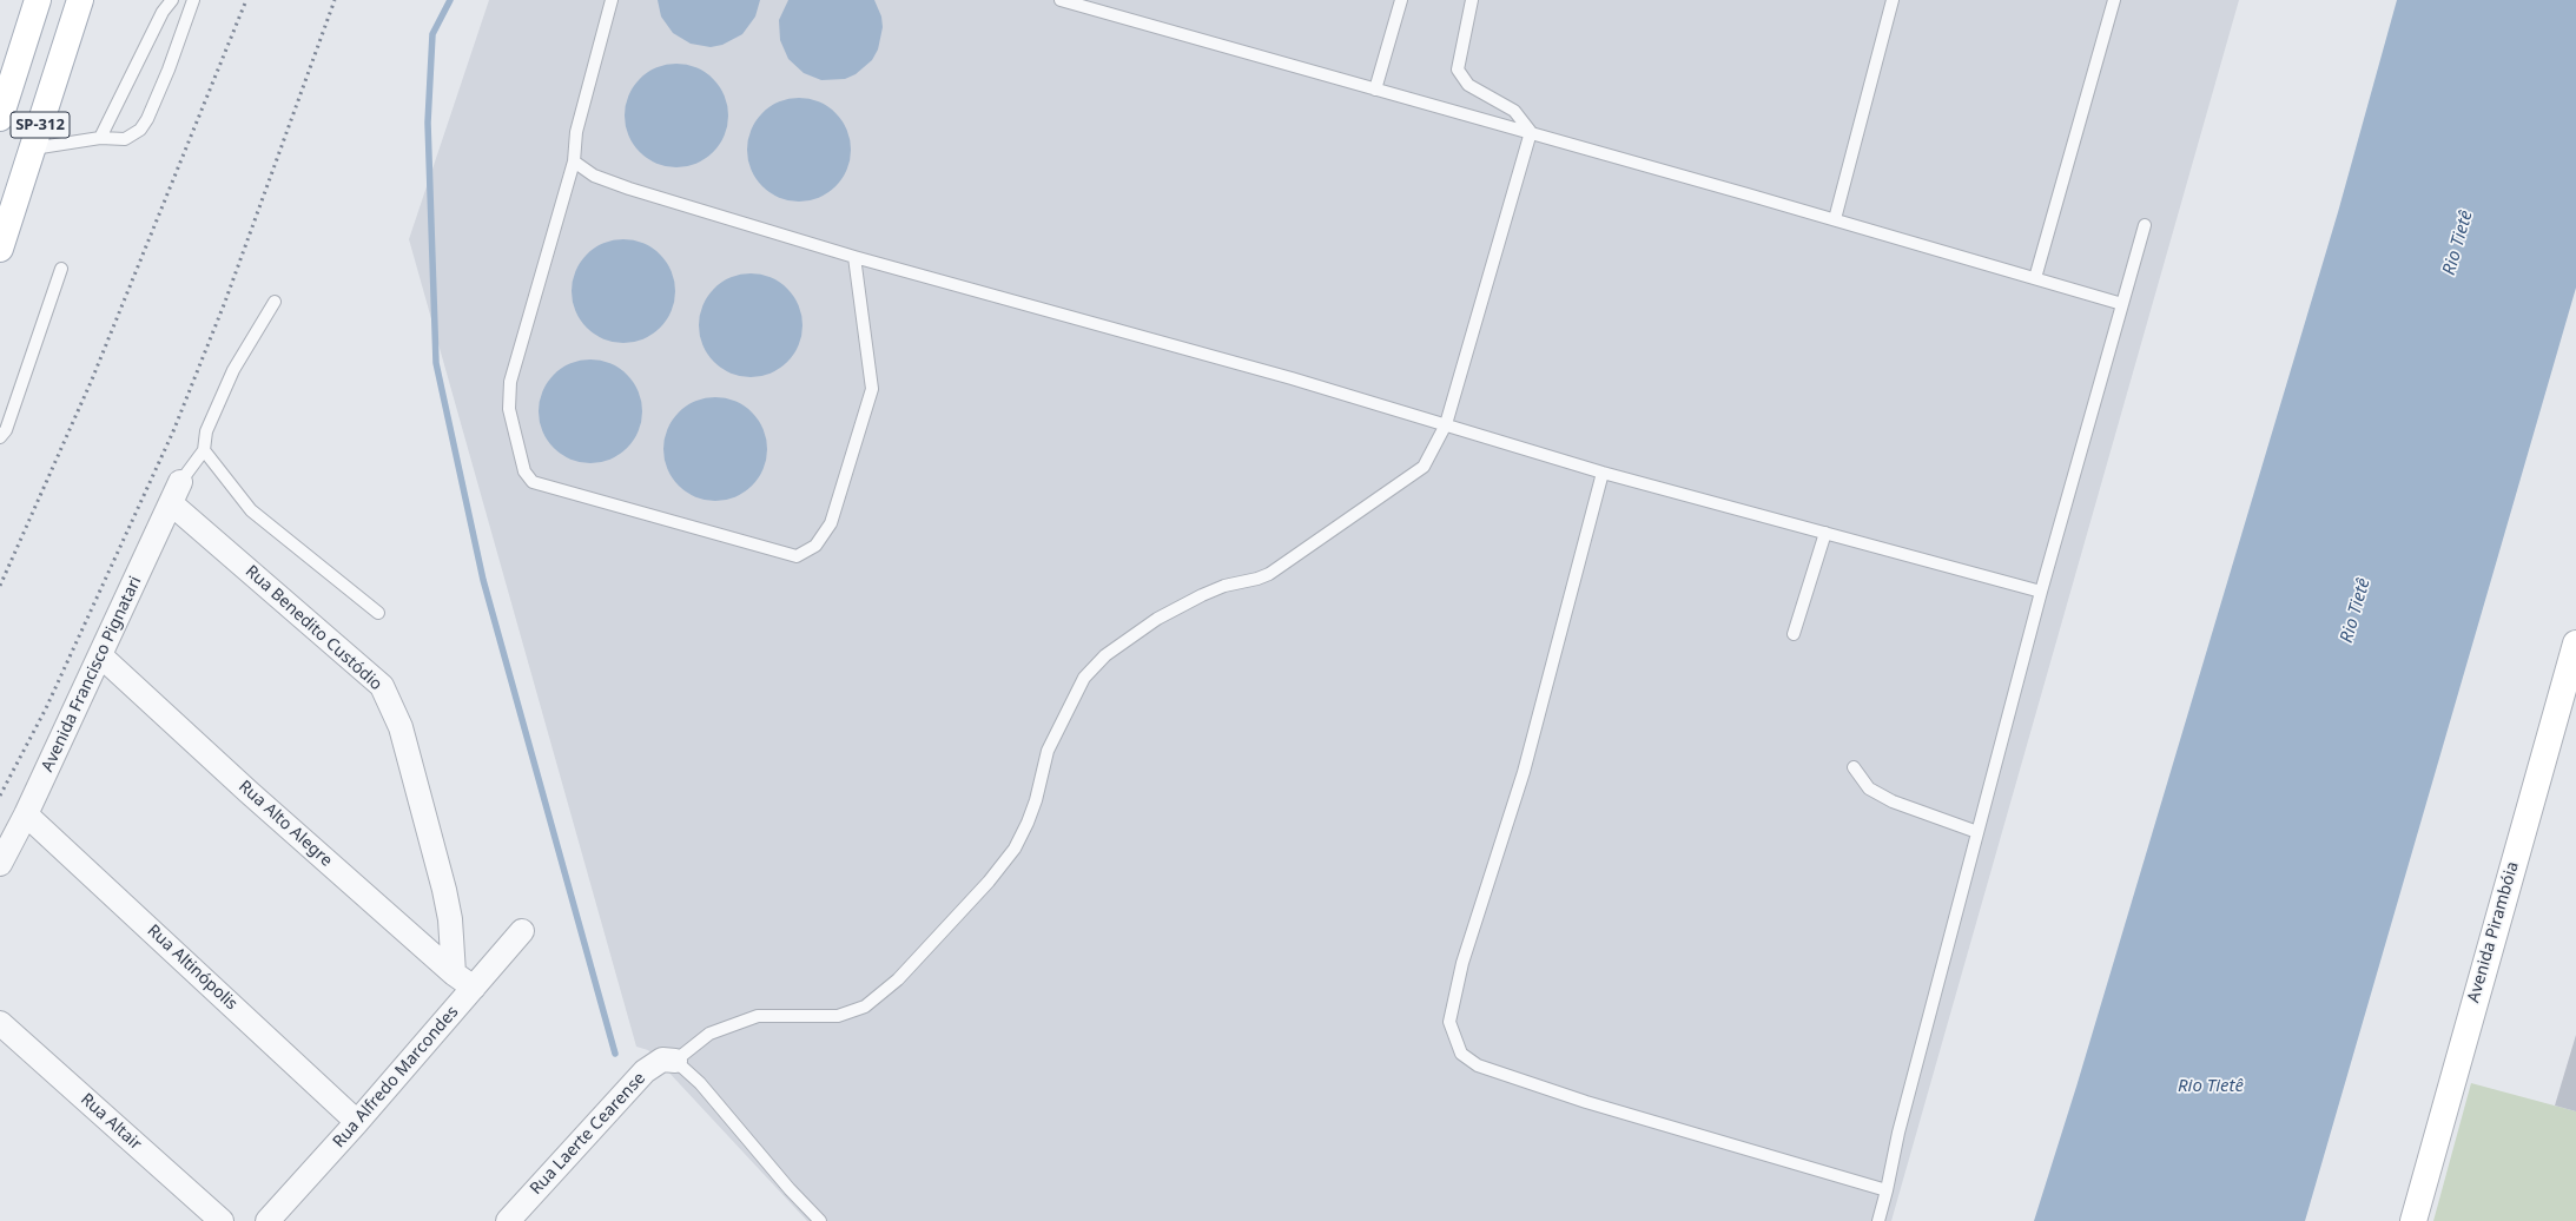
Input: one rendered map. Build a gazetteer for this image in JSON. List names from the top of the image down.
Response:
{
  "streets": {
    "main road": ["SP-312", "Avenida Pirambóia"],
    "street": [
      "Rua Benedito Custódio",
      "Avenida Francisco Pignatari",
      "Rua Alto Alegre",
      "Rua Altinópolis",
      "Rua Alfredo Marcondes",
      "Rua Altair",
      "Rua Laerte Cearense"
    ]
  },
  "crossings": [
    ["Rua Benedito Custódio", "Avenida Francisco Pignatari"],
    ["Rua Benedito Custódio", "Rua Alto Alegre"],
    ["Avenida Francisco Pignatari", "Rua Alto Alegre"],
    ["Avenida Francisco Pignatari", "Rua Altinópolis"],
    ["Rua Alto Alegre", "Rua Alfredo Marcondes"],
    ["Rua Altinópolis", "Rua Alfredo Marcondes"]
  ],
  "water": ["Rio Tietê"]
}
